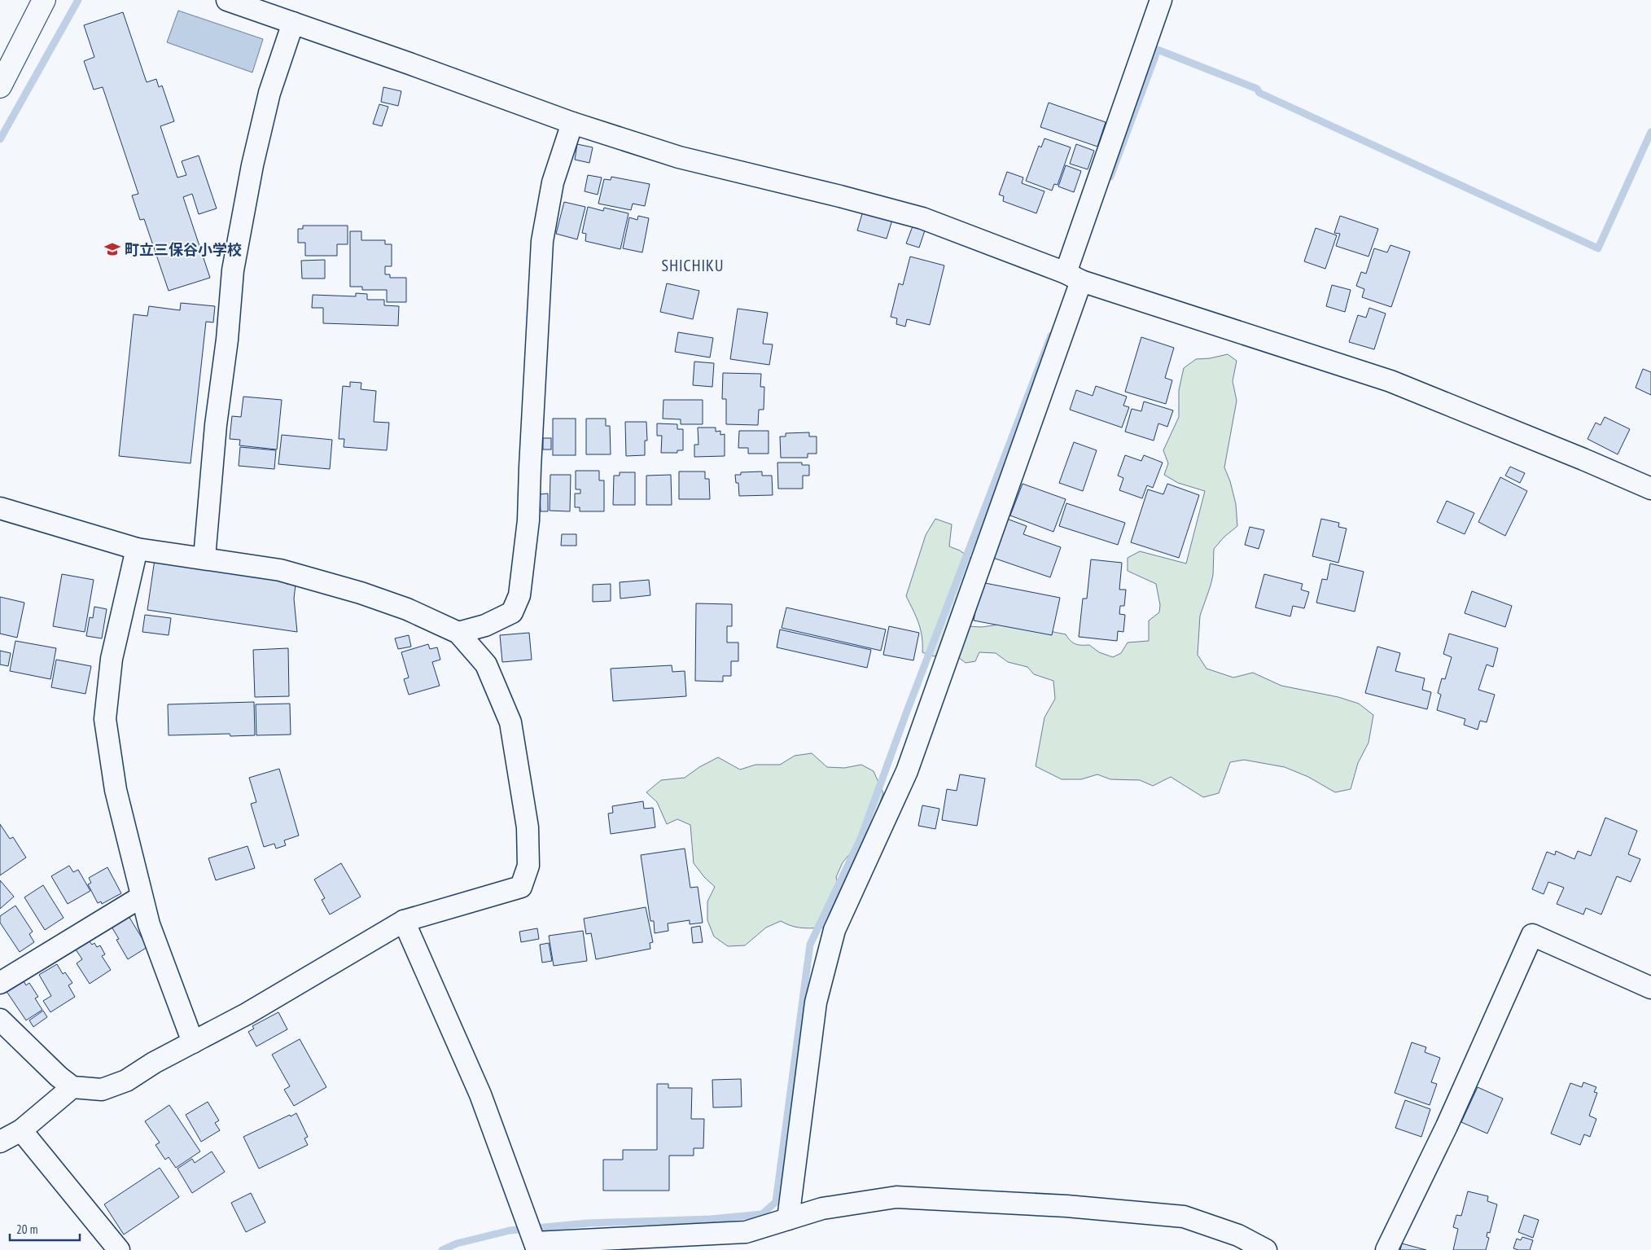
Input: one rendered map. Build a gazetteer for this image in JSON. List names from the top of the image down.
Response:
{
  "districts": ["SHICHIKU"],
  "places": {
    "school or university": ["町立三保谷小学校"]
  },
  "scale_bar": "20 m"
}
